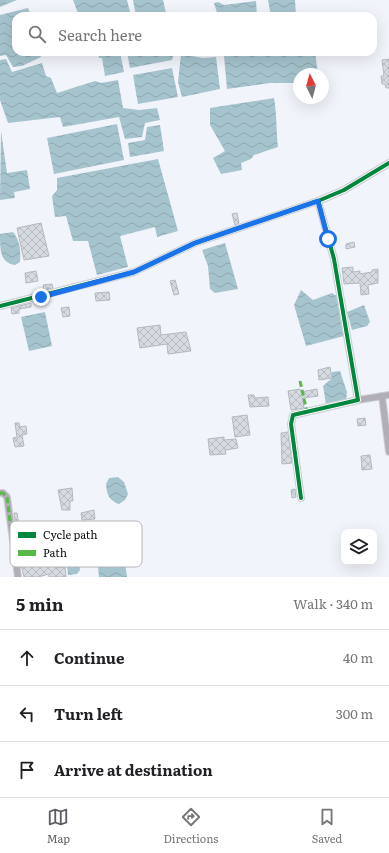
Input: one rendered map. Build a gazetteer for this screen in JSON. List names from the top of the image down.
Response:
{
  "legend": ["Cycle path", "Path"],
  "north": "top",
  "page": {
    "search": "Search here",
    "heading": ["5 min", "Walk · 340 m"],
    "list": [
      ["Continue", "40 m"],
      ["Turn left", "300 m"],
      "Arrive at destination"
    ],
    "nav": ["Map", "Directions", "Saved"]
  }
}
